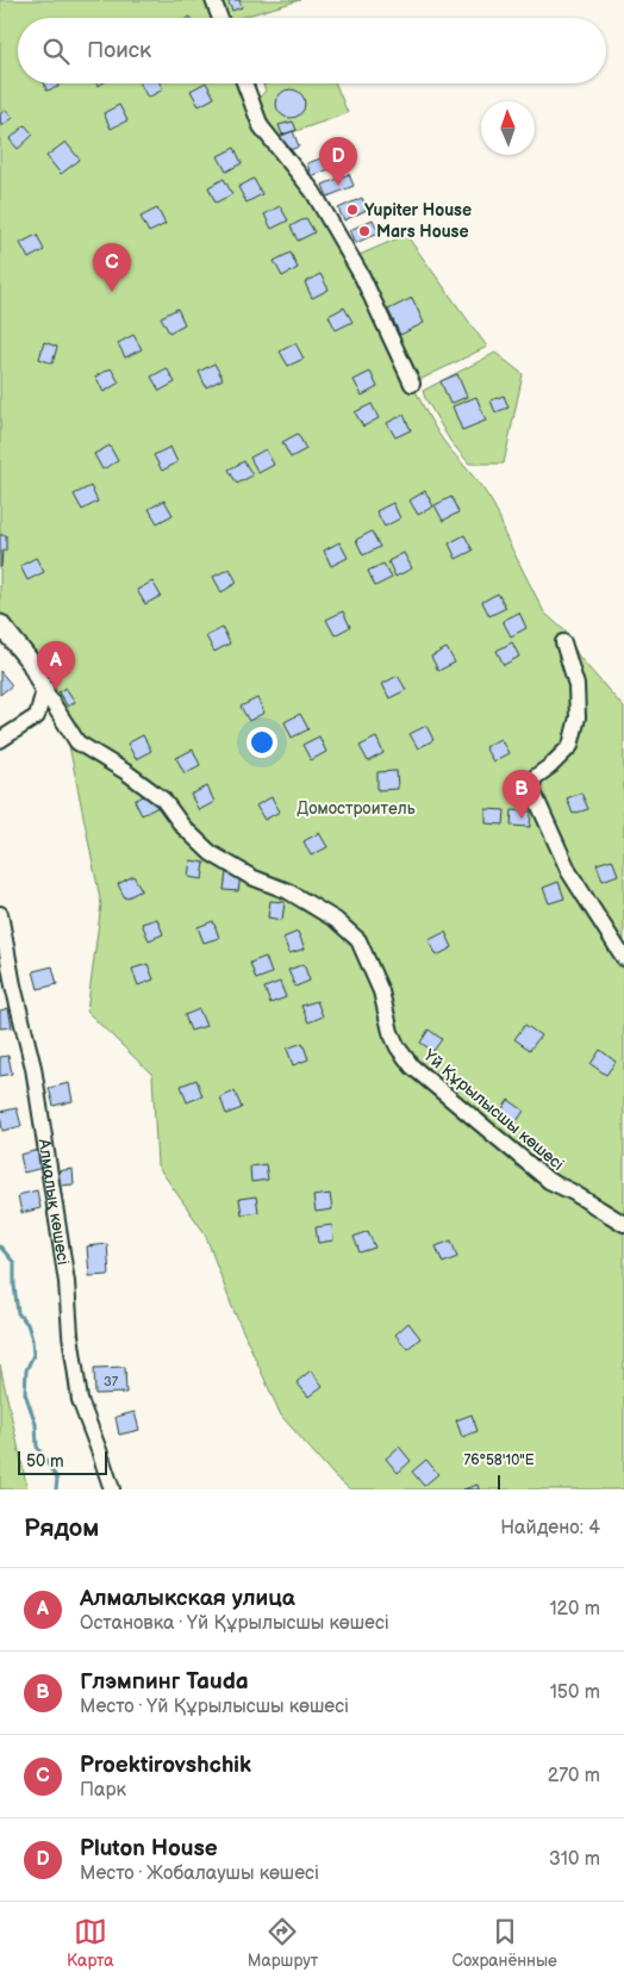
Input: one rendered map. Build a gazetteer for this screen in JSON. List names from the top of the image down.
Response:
{
  "streets": {
    "street": ["Үй Құрылысшы көшесі", "Алмалық көшесі"]
  },
  "parks": ["Домостроитель"],
  "places": ["Yupiter House", "Mars House"],
  "house_numbers": ["37"],
  "scale_bar": "50 m",
  "north": "top",
  "page": {
    "search": "Поиск",
    "pins": [
      "D",
      "C",
      "A",
      "B"
    ],
    "scale": "50 m",
    "heading": ["Рядом", "Найдено: 4"],
    "list": [
      {
        "mark": "A",
        "name": "Алмалыкская улица",
        "note": "Остановка · Үй Құрылысшы көшесі",
        "value": "120 m"
      },
      {
        "mark": "B",
        "name": "Глэмпинг Tauda",
        "note": "Место · Үй Құрылысшы көшесі",
        "value": "150 m"
      },
      {
        "mark": "C",
        "name": "Proektirovshchik",
        "note": "Парк",
        "value": "270 m"
      },
      {
        "mark": "D",
        "name": "Pluton House",
        "note": "Место · Жобалаушы көшесі",
        "value": "310 m"
      }
    ],
    "nav": ["Карта", "Маршрут", "Сохранённые"]
  },
  "coordinates": ["76°58'10\"E"]
}
